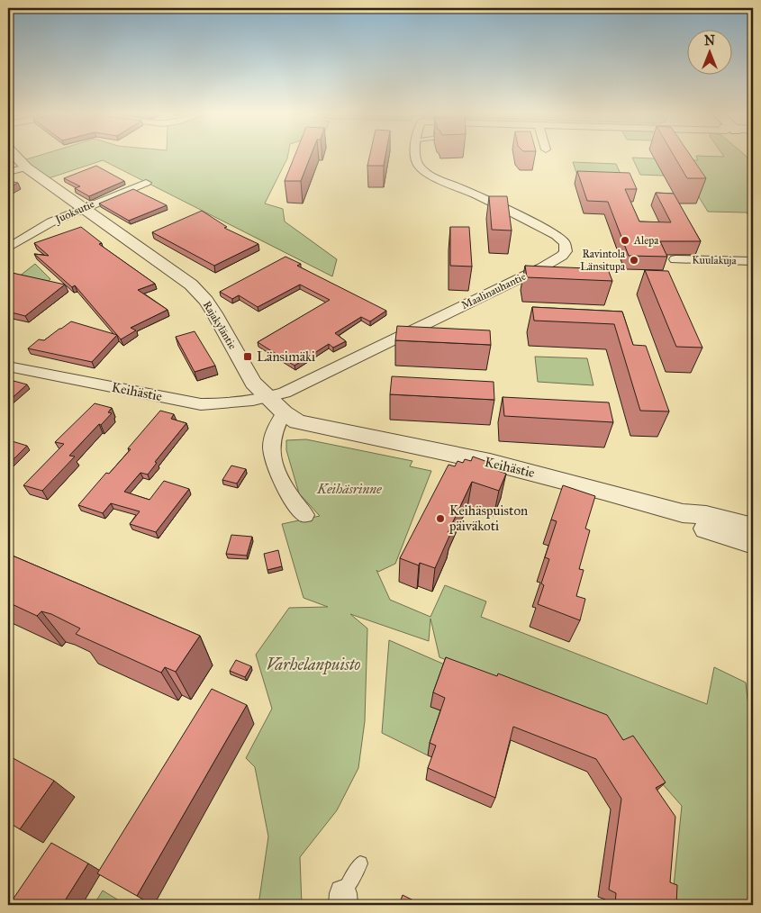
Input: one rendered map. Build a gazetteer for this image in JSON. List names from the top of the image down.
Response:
{
  "streets": {
    "street": [
      "Juoksutie",
      "Kuulakuja",
      "Maalinauhantie",
      "Rajakyläntie",
      "Keihästie"
    ]
  },
  "crossings": [
    ["Juoksutie", "Rajakyläntie"],
    ["Maalinauhantie", "Rajakyläntie"],
    ["Maalinauhantie", "Keihästie"],
    ["Rajakyläntie", "Keihästie"]
  ],
  "parks": ["Keihäsrinne", "Varhelanpuisto"],
  "places": {
    "other": ["Alepa", "Ravintola Länsitupa", "Keihäspuiston päiväkoti"],
    "transit": ["Länsimäki"]
  },
  "north": "top"
}
